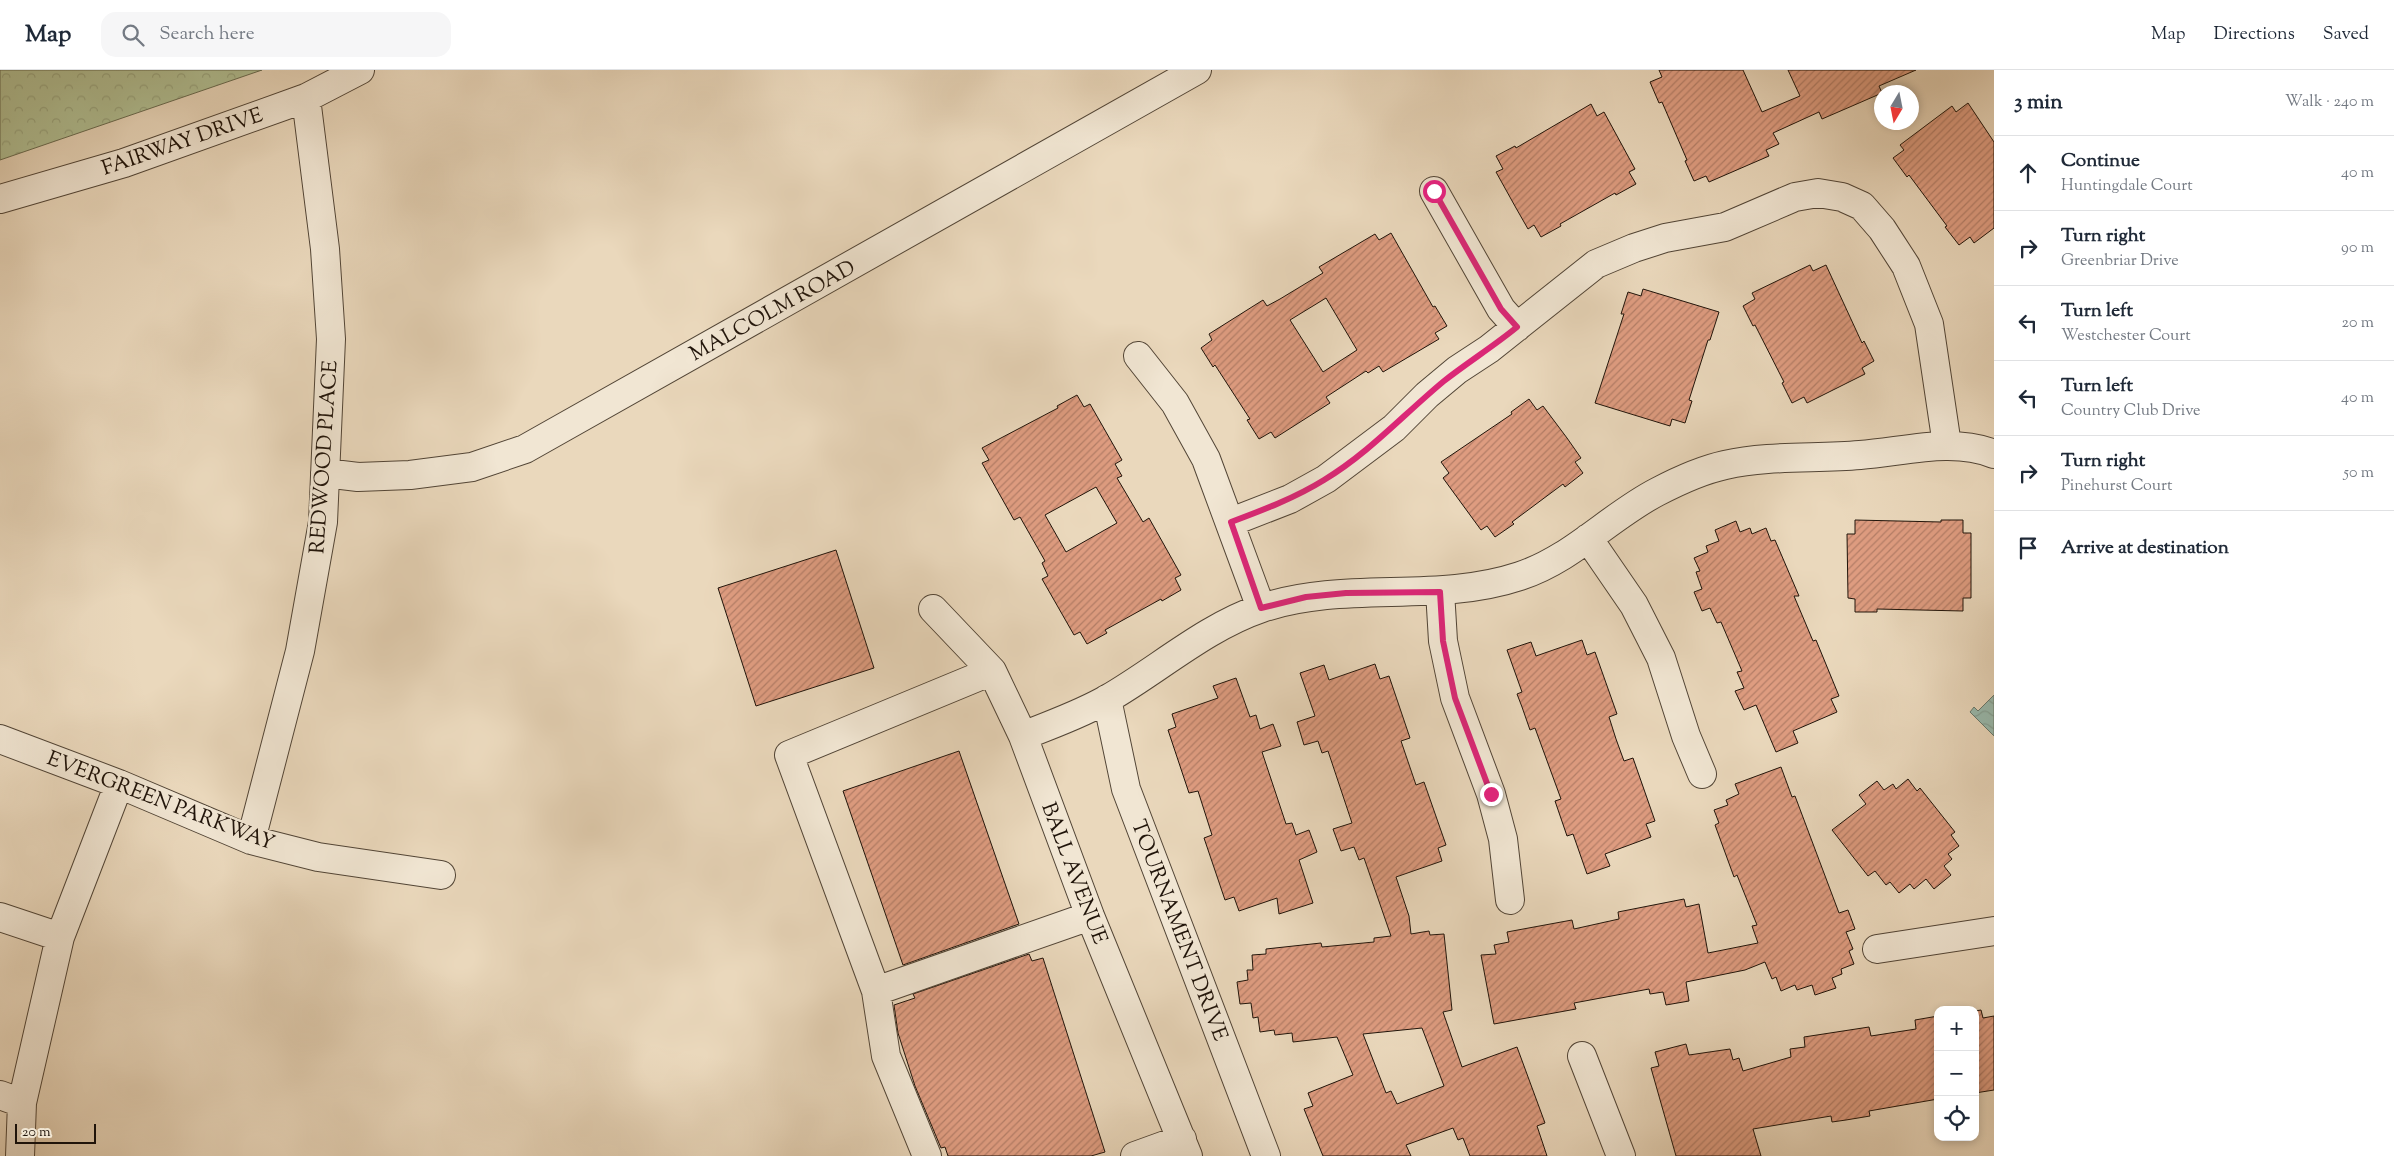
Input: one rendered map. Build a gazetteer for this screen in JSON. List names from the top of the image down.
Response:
{
  "streets": {
    "street": [
      "FAIRWAY DRIVE",
      "MALCOLM ROAD",
      "REDWOOD PLACE",
      "EVERGREEN PARKWAY",
      "BALL AVENUE",
      "TOURNAMENT DRIVE"
    ]
  },
  "crossings": [
    ["FAIRWAY DRIVE", "REDWOOD PLACE"],
    ["MALCOLM ROAD", "REDWOOD PLACE"],
    ["REDWOOD PLACE", "EVERGREEN PARKWAY"]
  ],
  "scale_bar": "20 m",
  "north": "bottom",
  "page": {
    "header": "Map",
    "search": "Search here",
    "nav": ["Map", "Directions", "Saved"],
    "heading": ["3 min", "Walk · 240 m"],
    "list": [
      ["Continue", "Huntingdale Court", "40 m"],
      ["Turn right", "Greenbriar Drive", "90 m"],
      ["Turn left", "Westchester Court", "20 m"],
      ["Turn left", "Country Club Drive", "40 m"],
      ["Turn right", "Pinehurst Court", "50 m"],
      "Arrive at destination"
    ],
    "map_buttons": ["+", "−"],
    "scale": "20 m"
  }
}
